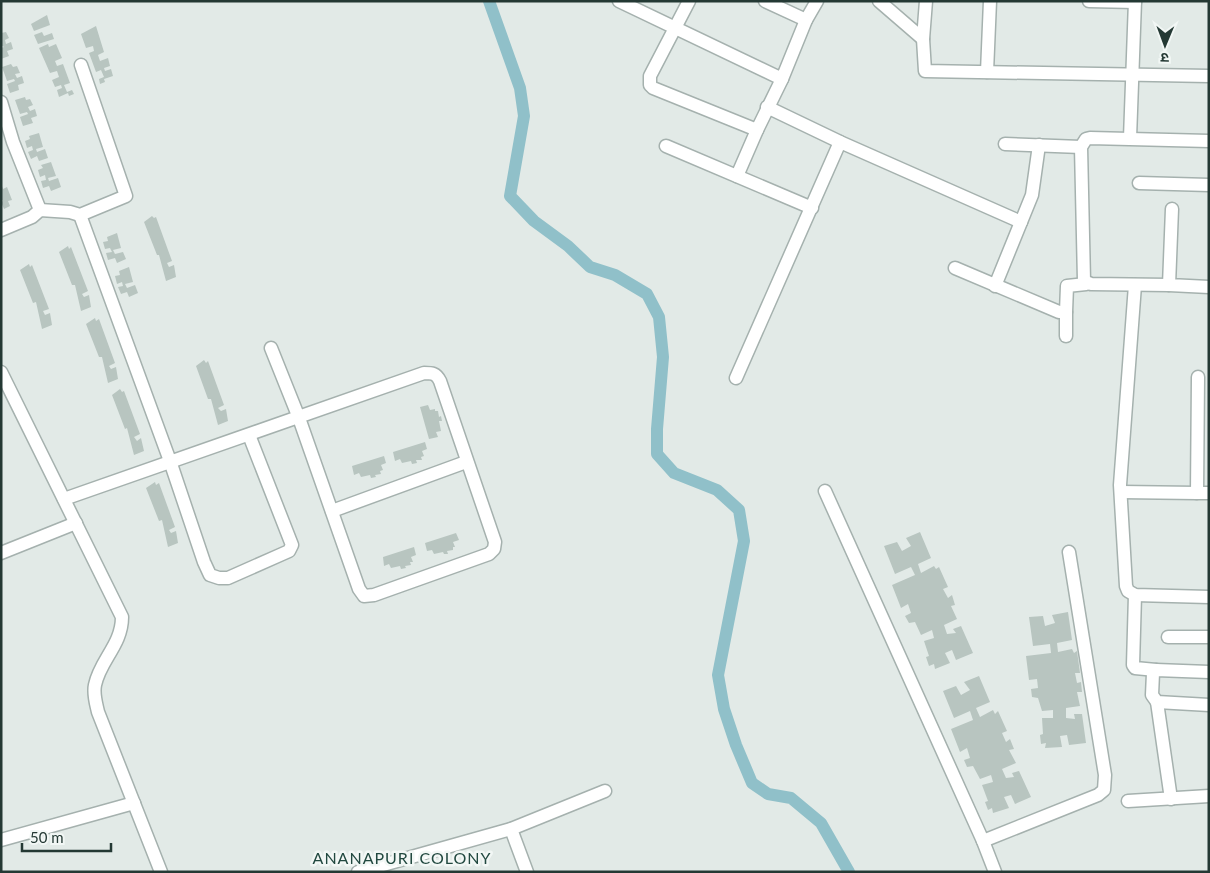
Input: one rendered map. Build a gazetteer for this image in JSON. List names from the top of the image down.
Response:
{
  "districts": ["ANANAPURI COLONY"],
  "scale_bar": "50 m",
  "north": "bottom"
}
